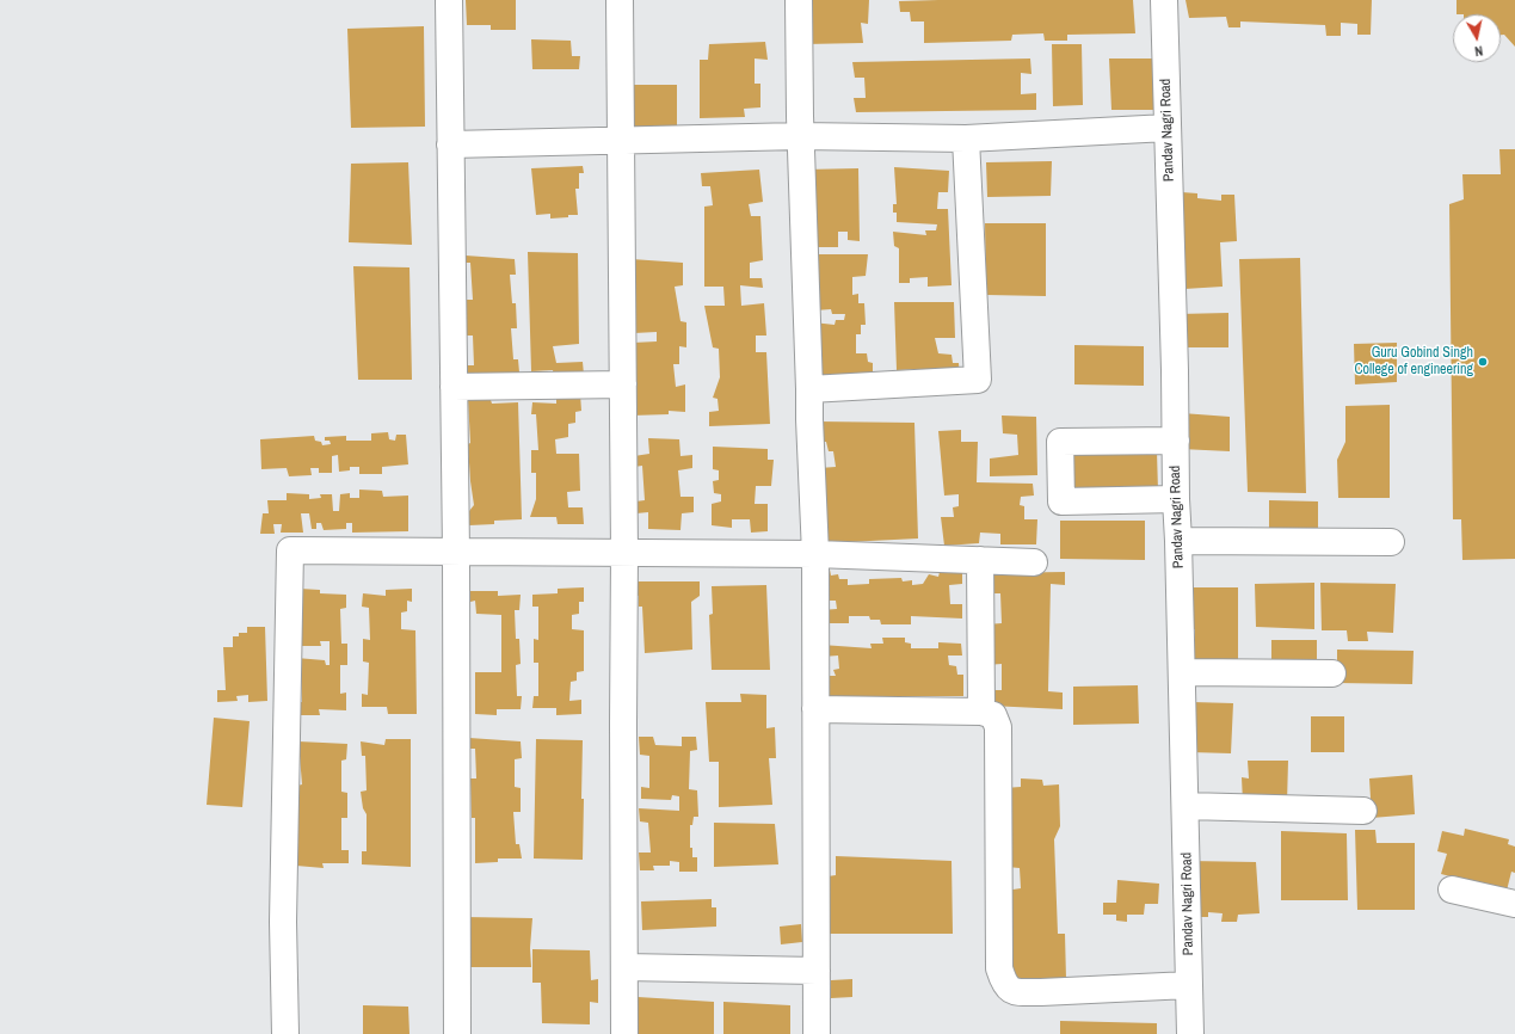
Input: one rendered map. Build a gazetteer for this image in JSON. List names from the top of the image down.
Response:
{
  "streets": {
    "street": ["Pandav Nagri Road"]
  },
  "places": ["Guru Gobind Singh College of engineering"],
  "north": "bottom"
}
